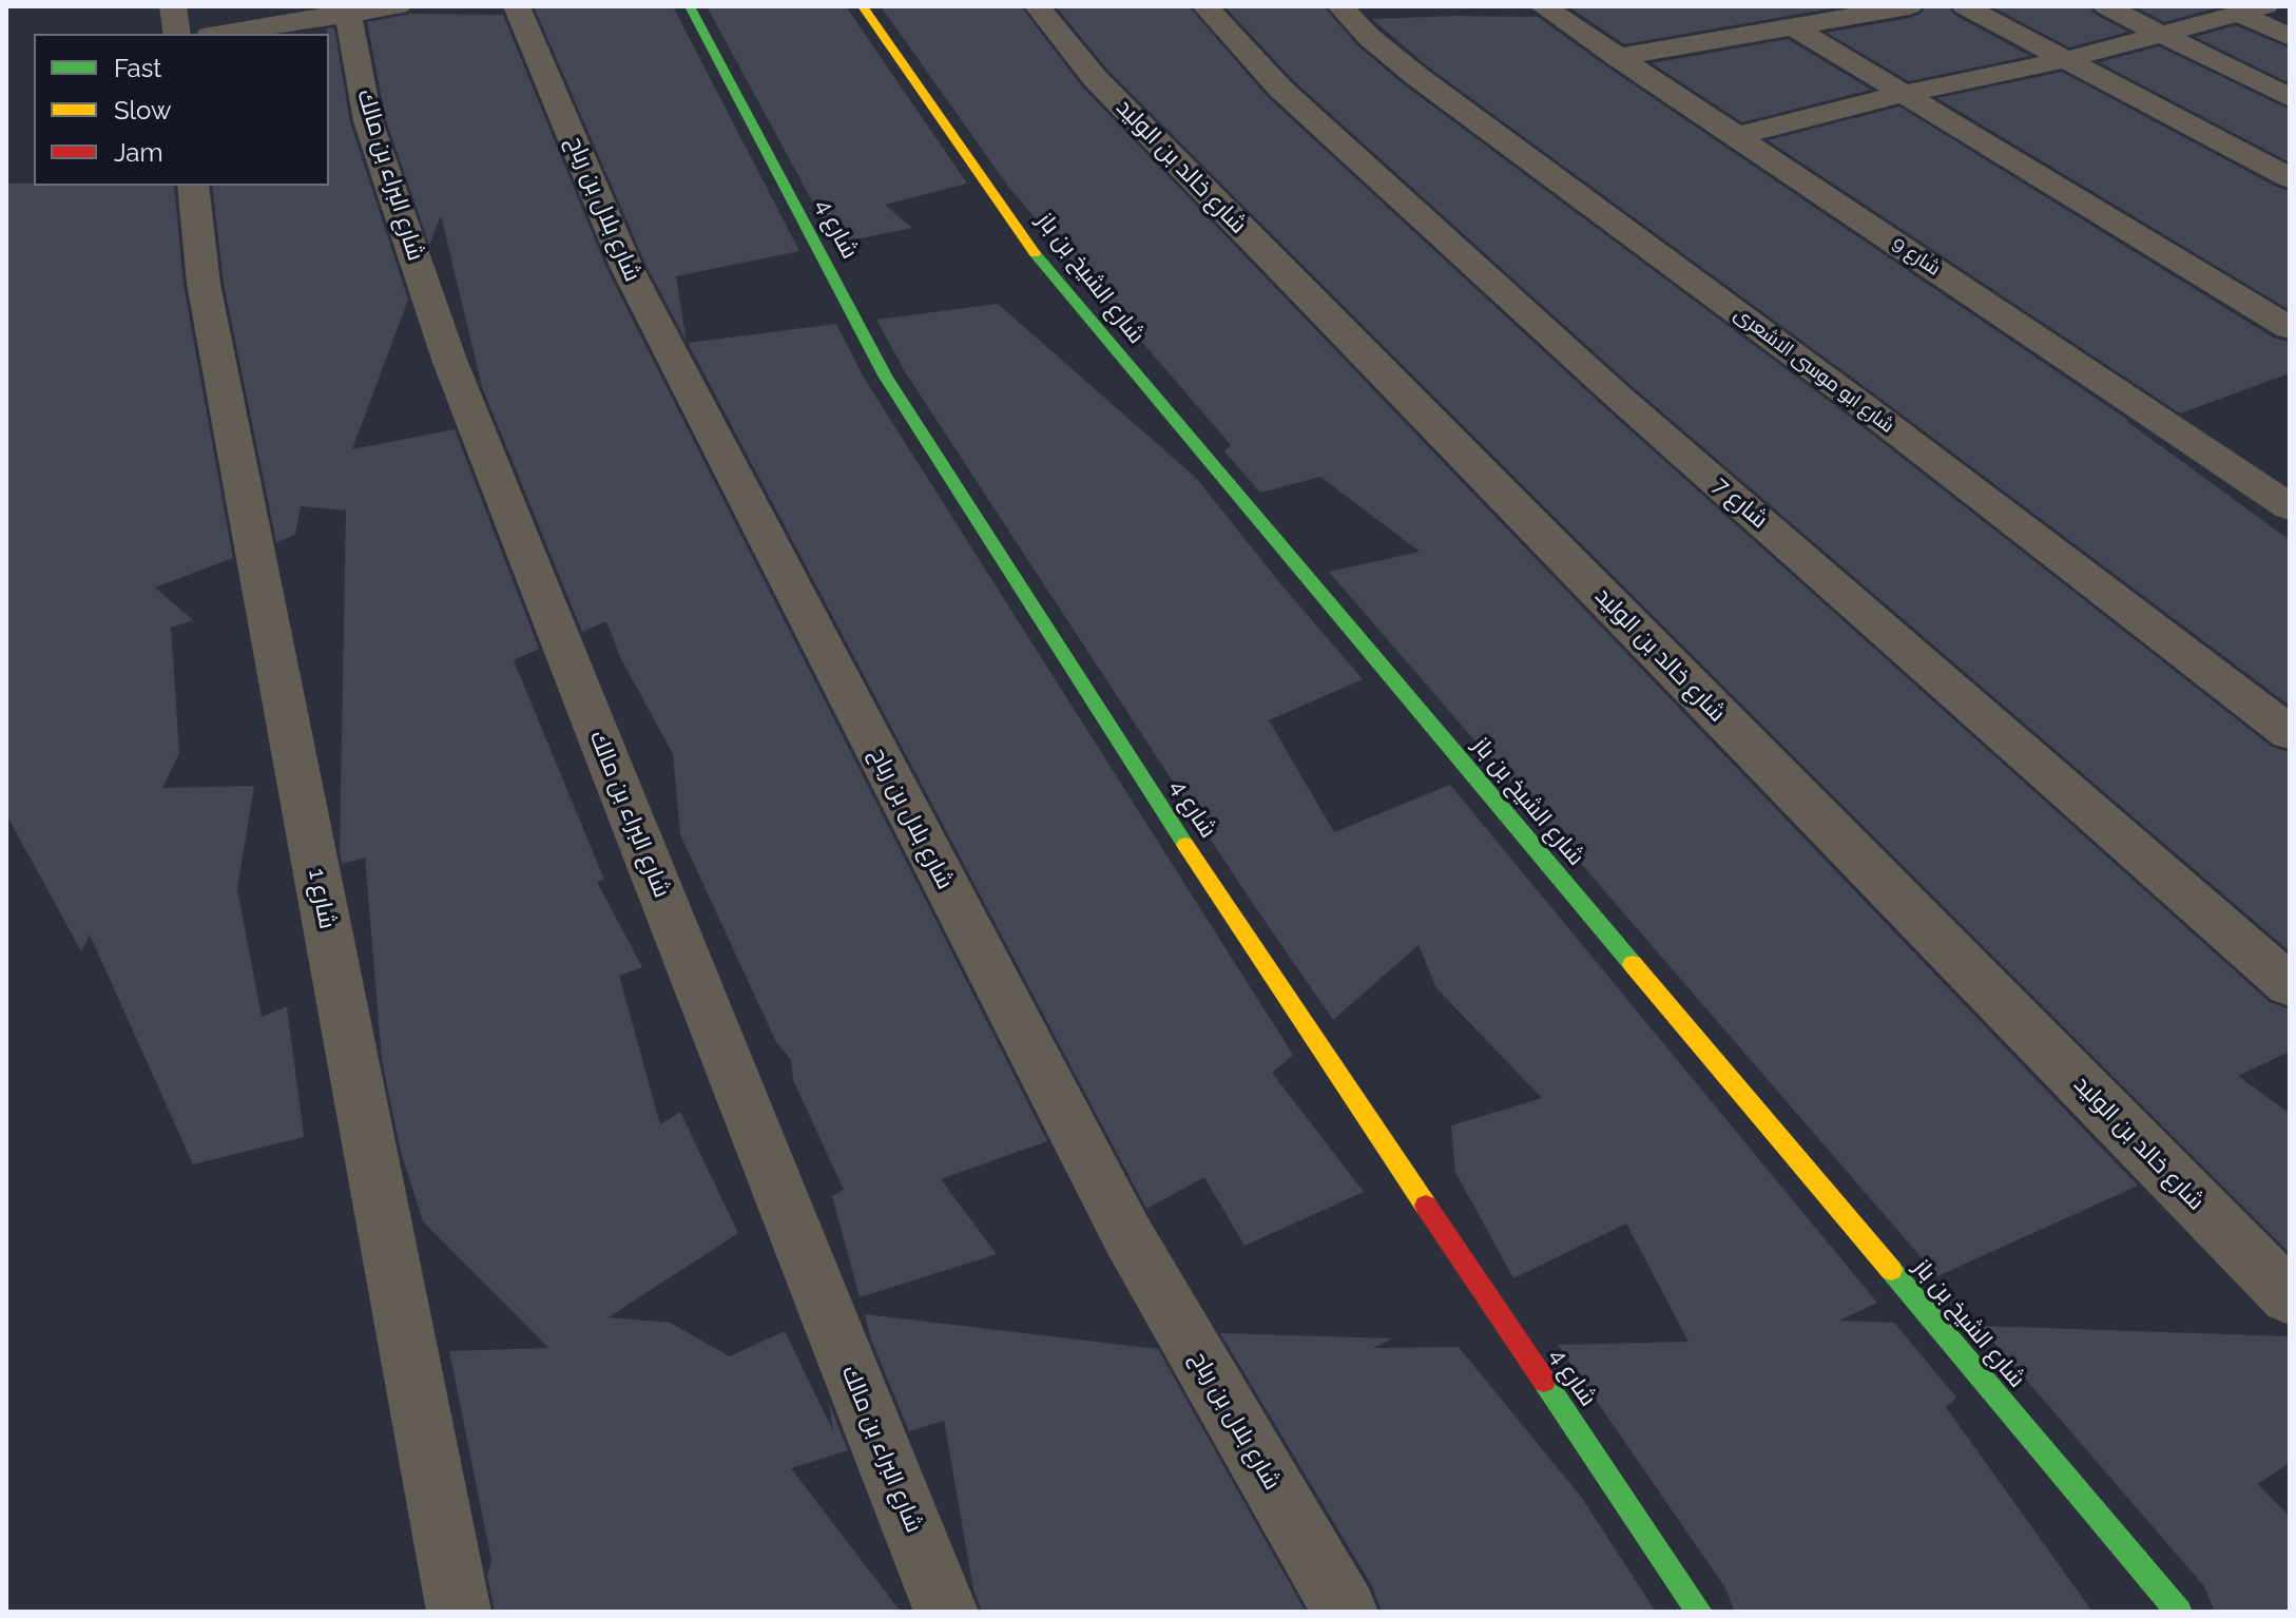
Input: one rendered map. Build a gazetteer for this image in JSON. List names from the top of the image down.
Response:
{
  "streets": {
    "street": [
      "شارع خالد بن الوليد",
      "شارع البراء بن مالك",
      "شارع بلال بن رباح",
      "شارع 4",
      "شارع 9",
      "شارع الشيخ بن باز",
      "شارع ابو موسى الاشعرى",
      "شارع 7",
      "شارع 1"
    ]
  },
  "legend": ["Fast", "Slow", "Jam"]
}
